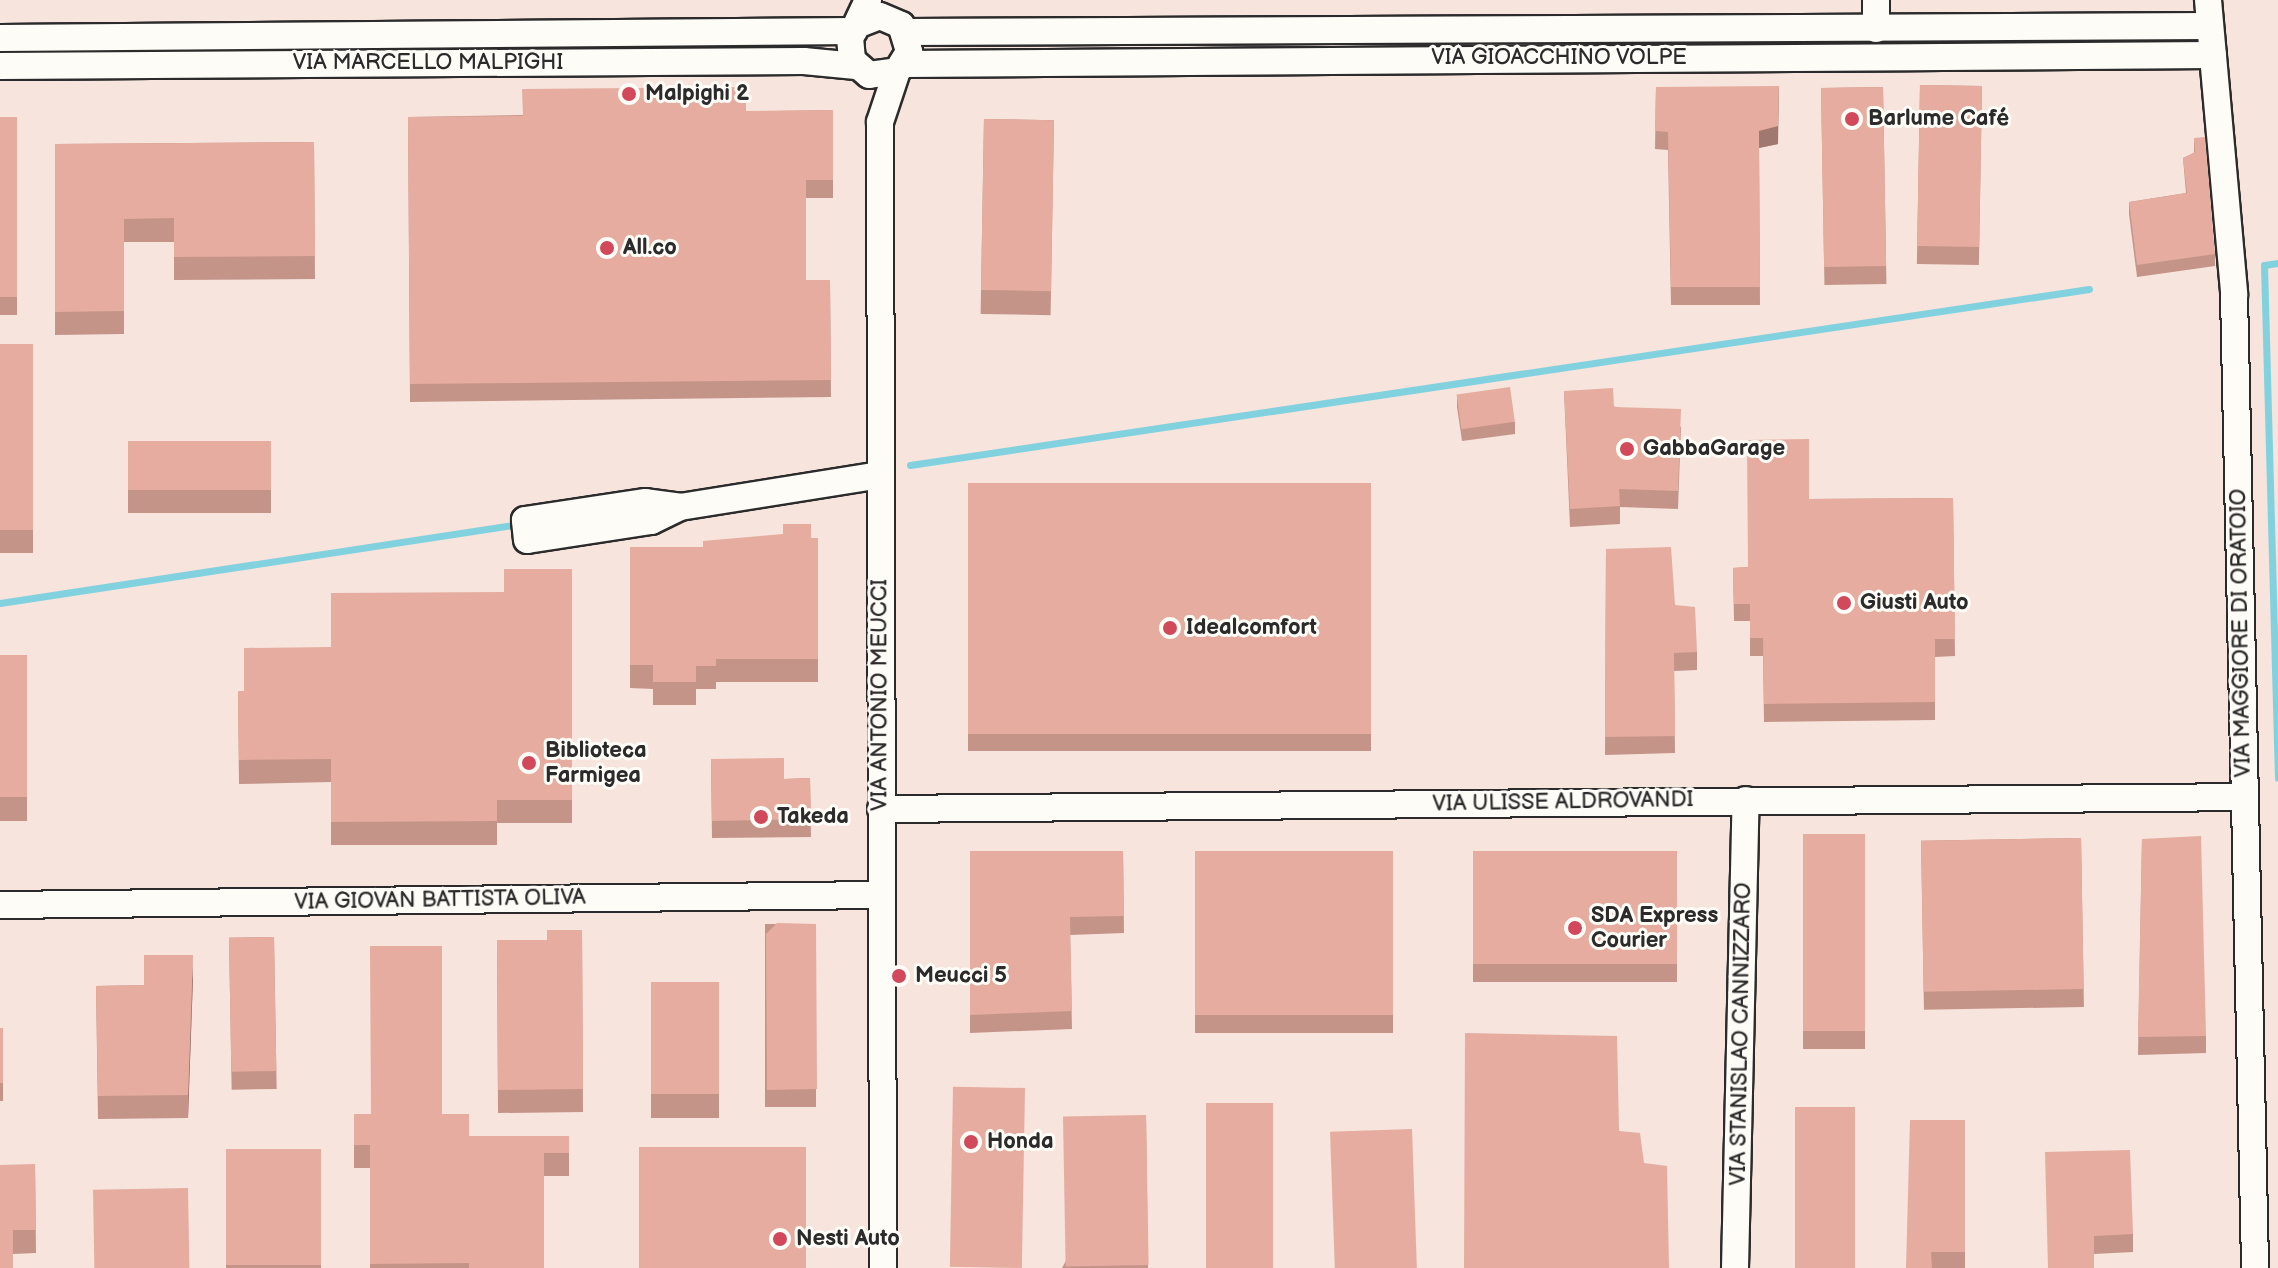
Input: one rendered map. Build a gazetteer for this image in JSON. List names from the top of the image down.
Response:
{
  "streets": {
    "street": [
      "VIA GIOACCHINO VOLPE",
      "VIA MARCELLO MALPIGHI",
      "VIA MAGGIORE DI ORATOIO",
      "VIA ANTONIO MEUCCI",
      "VIA ULISSE ALDROVANDI",
      "VIA GIOVAN BATTISTA OLIVA",
      "VIA STANISLAO CANNIZZARO"
    ]
  },
  "crossings": [
    ["VIA GIOACCHINO VOLPE", "VIA MARCELLO MALPIGHI"],
    ["VIA GIOACCHINO VOLPE", "VIA MAGGIORE DI ORATOIO"],
    ["VIA GIOACCHINO VOLPE", "VIA ANTONIO MEUCCI"],
    ["VIA MARCELLO MALPIGHI", "VIA ANTONIO MEUCCI"],
    ["VIA MAGGIORE DI ORATOIO", "VIA ULISSE ALDROVANDI"],
    ["VIA ANTONIO MEUCCI", "VIA ULISSE ALDROVANDI"],
    ["VIA ANTONIO MEUCCI", "VIA GIOVAN BATTISTA OLIVA"],
    ["VIA ULISSE ALDROVANDI", "VIA STANISLAO CANNIZZARO"]
  ],
  "places": [
    "Malpighi 2",
    "Barlume Café",
    "All.co",
    "GabbaGarage",
    "Giusti Auto",
    "Idealcomfort",
    "Biblioteca Farmigea",
    "Takeda",
    "SDA Express Courier",
    "Meucci 5",
    "Honda",
    "Nesti Auto"
  ]
}
